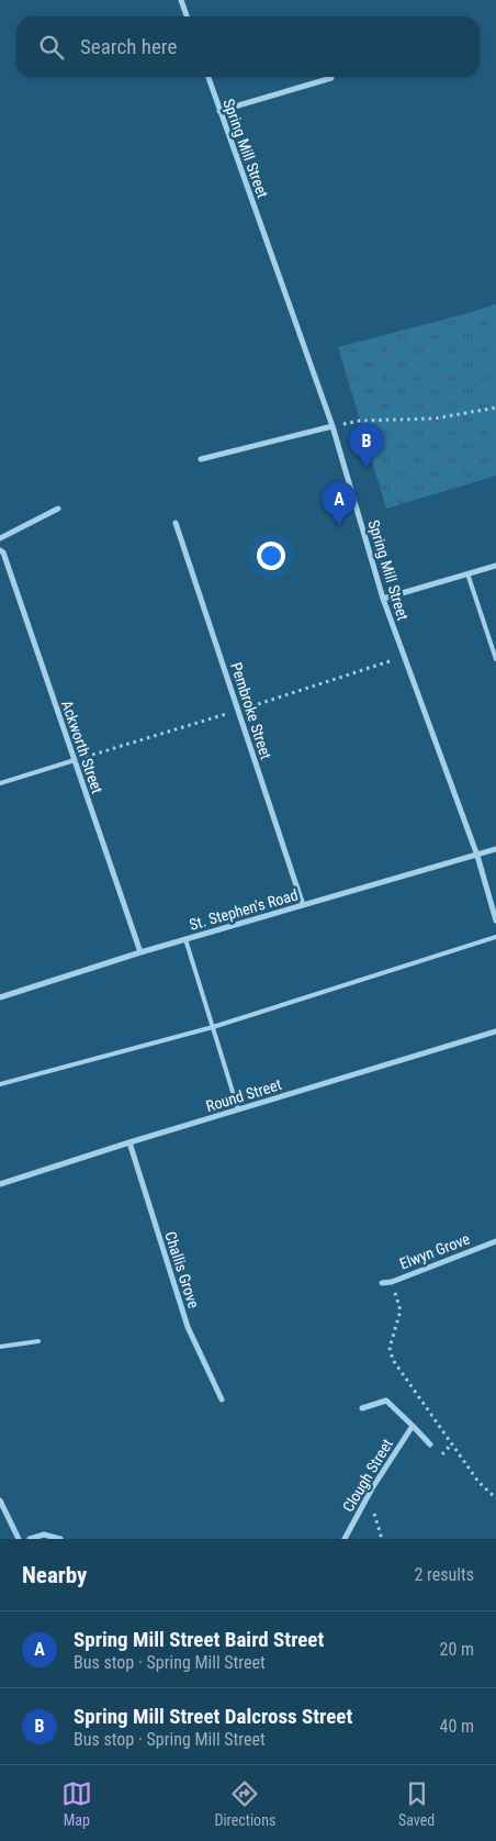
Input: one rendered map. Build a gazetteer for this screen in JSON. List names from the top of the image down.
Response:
{
  "streets": {
    "street": [
      "Spring Mill Street",
      "Pembroke Street",
      "Ackworth Street",
      "St. Stephen's Road",
      "Round Street",
      "Elwyn Grove",
      "Challis Grove",
      "Clough Street"
    ]
  },
  "crossings": [
    ["Spring Mill Street", "St. Stephen's Road"],
    ["Pembroke Street", "St. Stephen's Road"],
    ["Ackworth Street", "St. Stephen's Road"],
    ["Round Street", "Challis Grove"]
  ],
  "page": {
    "search": "Search here",
    "pins": ["B", "A"],
    "heading": ["Nearby", "2 results"],
    "list": [
      {
        "mark": "A",
        "name": "Spring Mill Street Baird Street",
        "note": "Bus stop · Spring Mill Street",
        "value": "20 m"
      },
      {
        "mark": "B",
        "name": "Spring Mill Street Dalcross Street",
        "note": "Bus stop · Spring Mill Street",
        "value": "40 m"
      }
    ],
    "nav": ["Map", "Directions", "Saved"]
  }
}
